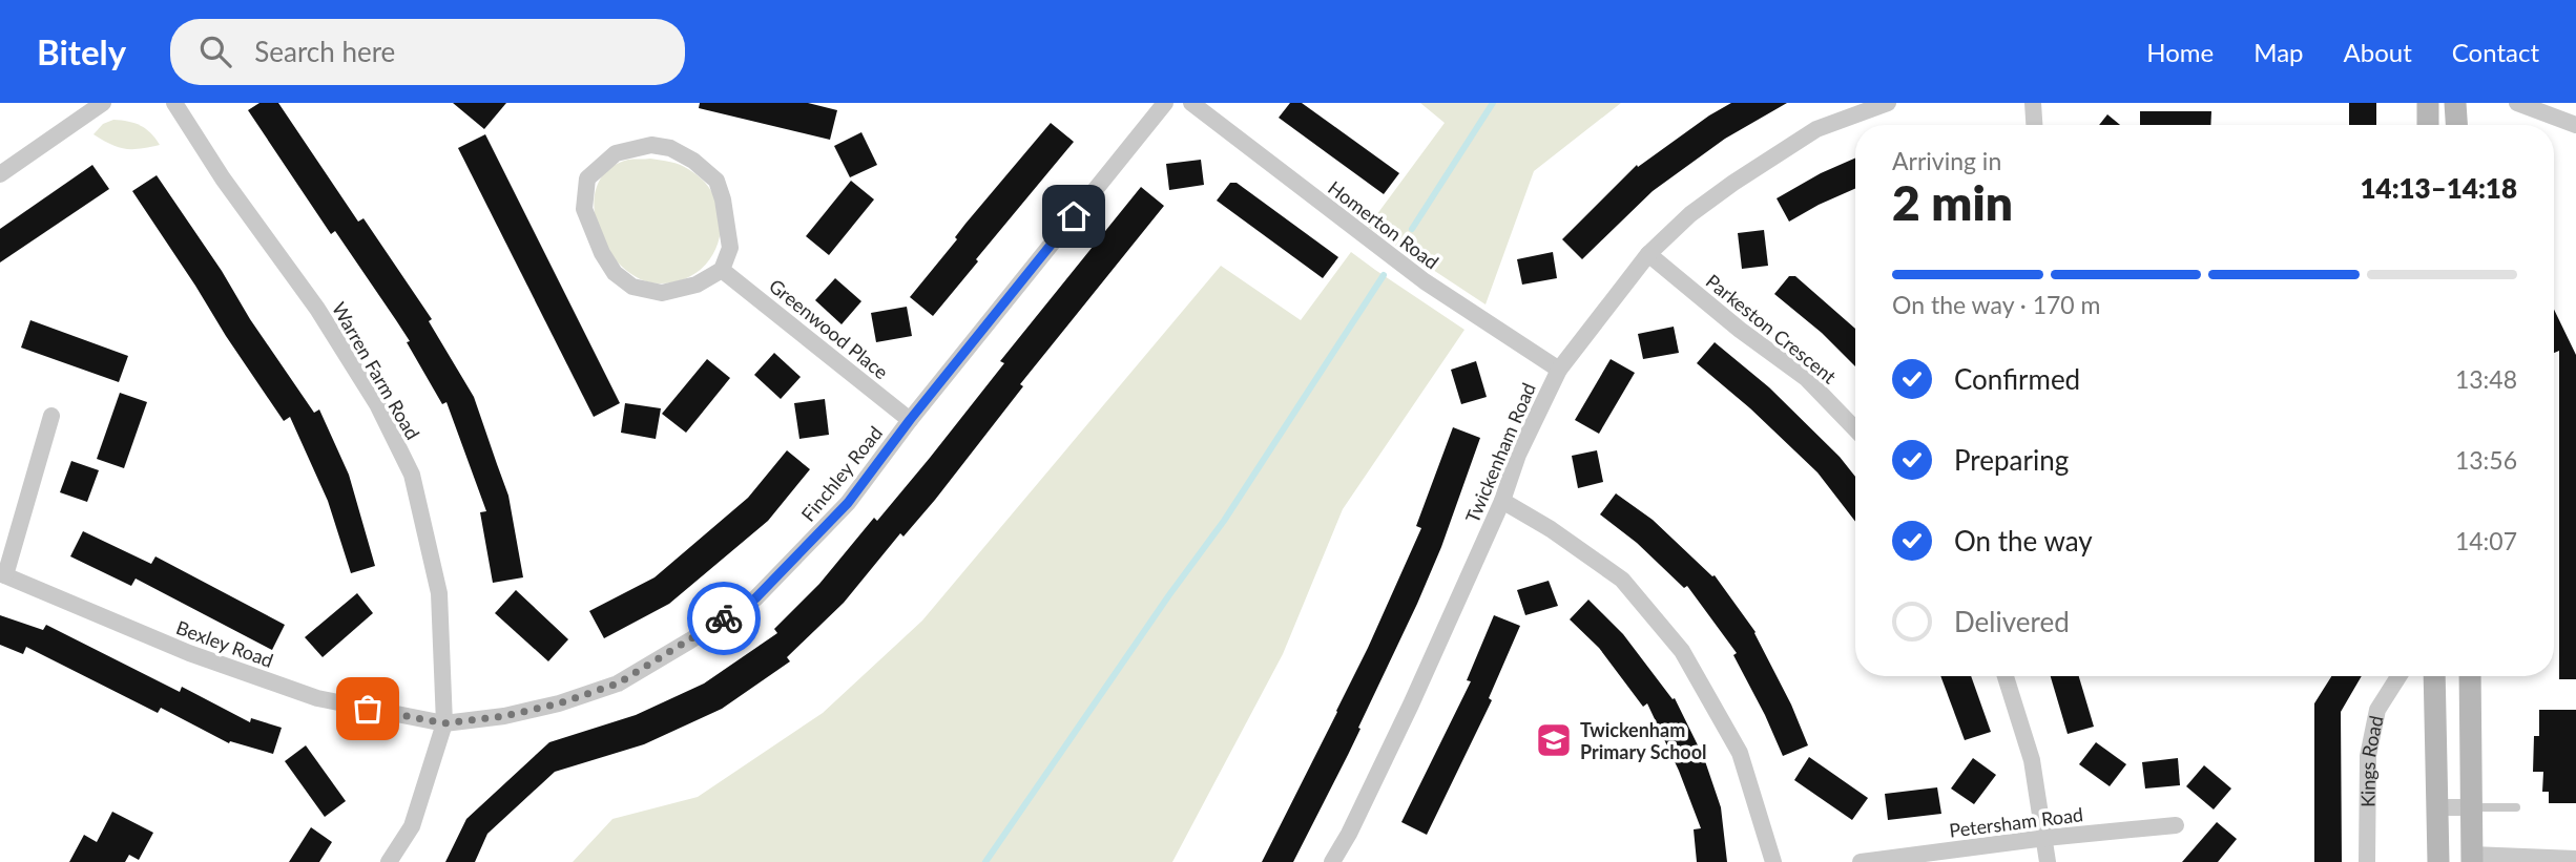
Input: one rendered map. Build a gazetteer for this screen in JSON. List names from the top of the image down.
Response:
{
  "streets": {
    "street": [
      "Homerton Road",
      "Greenwood Place",
      "Parkeston Crescent",
      "Warren Farm Road",
      "Twickenham Road",
      "Finchley Road",
      "Bexley Road",
      "Kings Road",
      "Petersham Road"
    ]
  },
  "crossings": [
    ["Homerton Road", "Twickenham Road"],
    ["Greenwood Place", "Finchley Road"],
    ["Parkeston Crescent", "Twickenham Road"],
    ["Warren Farm Road", "Finchley Road"],
    ["Warren Farm Road", "Bexley Road"],
    ["Finchley Road", "Bexley Road"]
  ],
  "places": {
    "school or university": ["Twickenham Primary School"]
  },
  "page": {
    "header": "Bitely",
    "search": "Search here",
    "nav": [
      "Home",
      "Map",
      "About",
      "Contact"
    ],
    "heading": ["2 min", "Arriving in", "14:13–14:18"],
    "bar": "On the way · 170 m",
    "list": [
      ["Confirmed", "13:48"],
      ["Preparing", "13:56"],
      ["On the way", "14:07"],
      "Delivered"
    ]
  }
}
